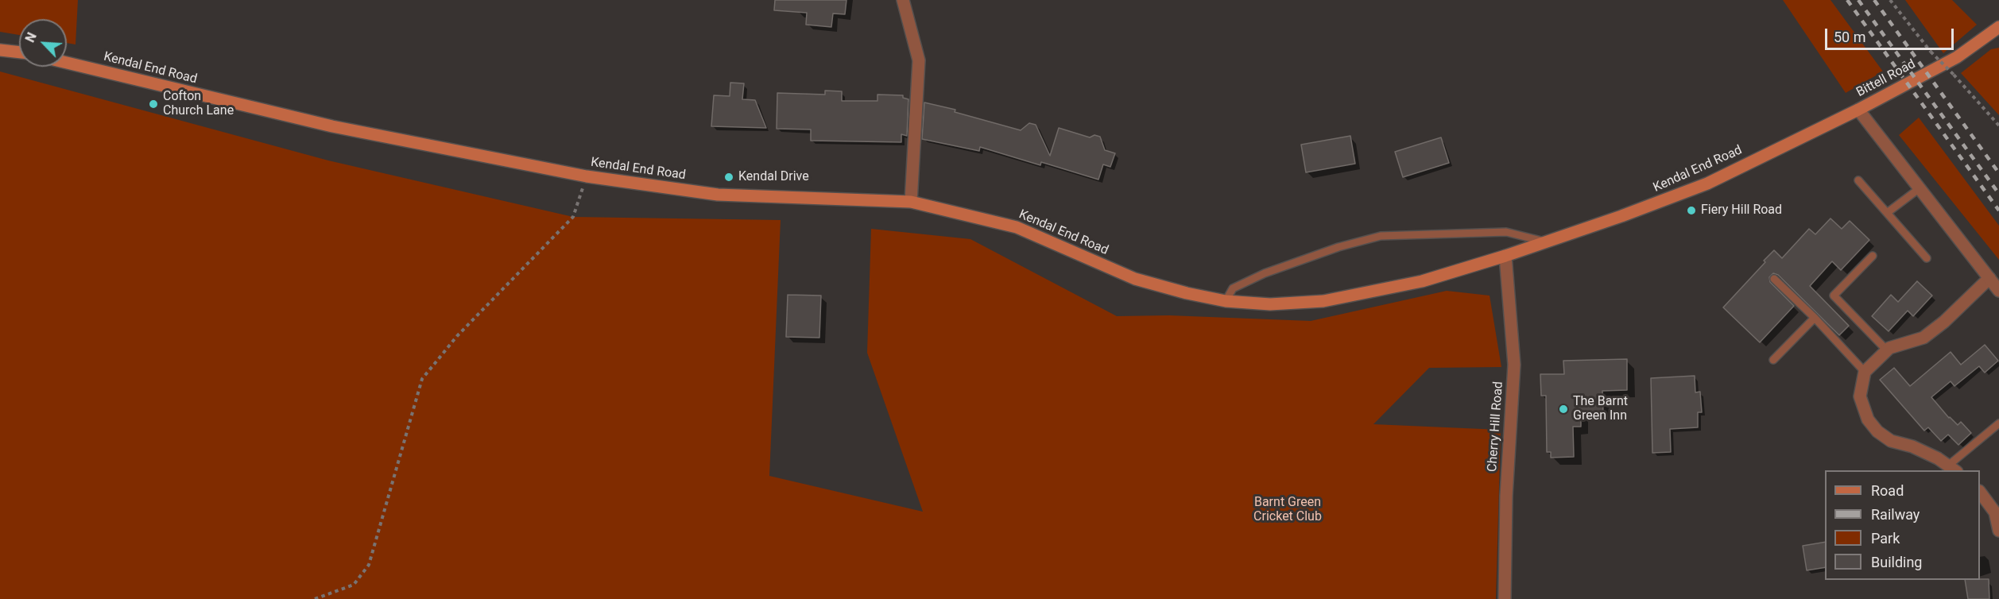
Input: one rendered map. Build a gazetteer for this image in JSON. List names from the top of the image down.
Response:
{
  "streets": {
    "main road": ["Kendal End Road", "Bittell Road"],
    "street": ["Cherry Hill Road"]
  },
  "crossings": [
    ["Kendal End Road", "Bittell Road"],
    ["Kendal End Road", "Cherry Hill Road"]
  ],
  "parks": ["Barnt Green Cricket Club"],
  "places": [
    "Cofton Church Lane",
    "Kendal Drive",
    "Fiery Hill Road",
    "The Barnt Green Inn"
  ],
  "legend": [
    "Road",
    "Railway",
    "Park",
    "Building"
  ],
  "scale_bar": "50 m",
  "north": "top left"
}
